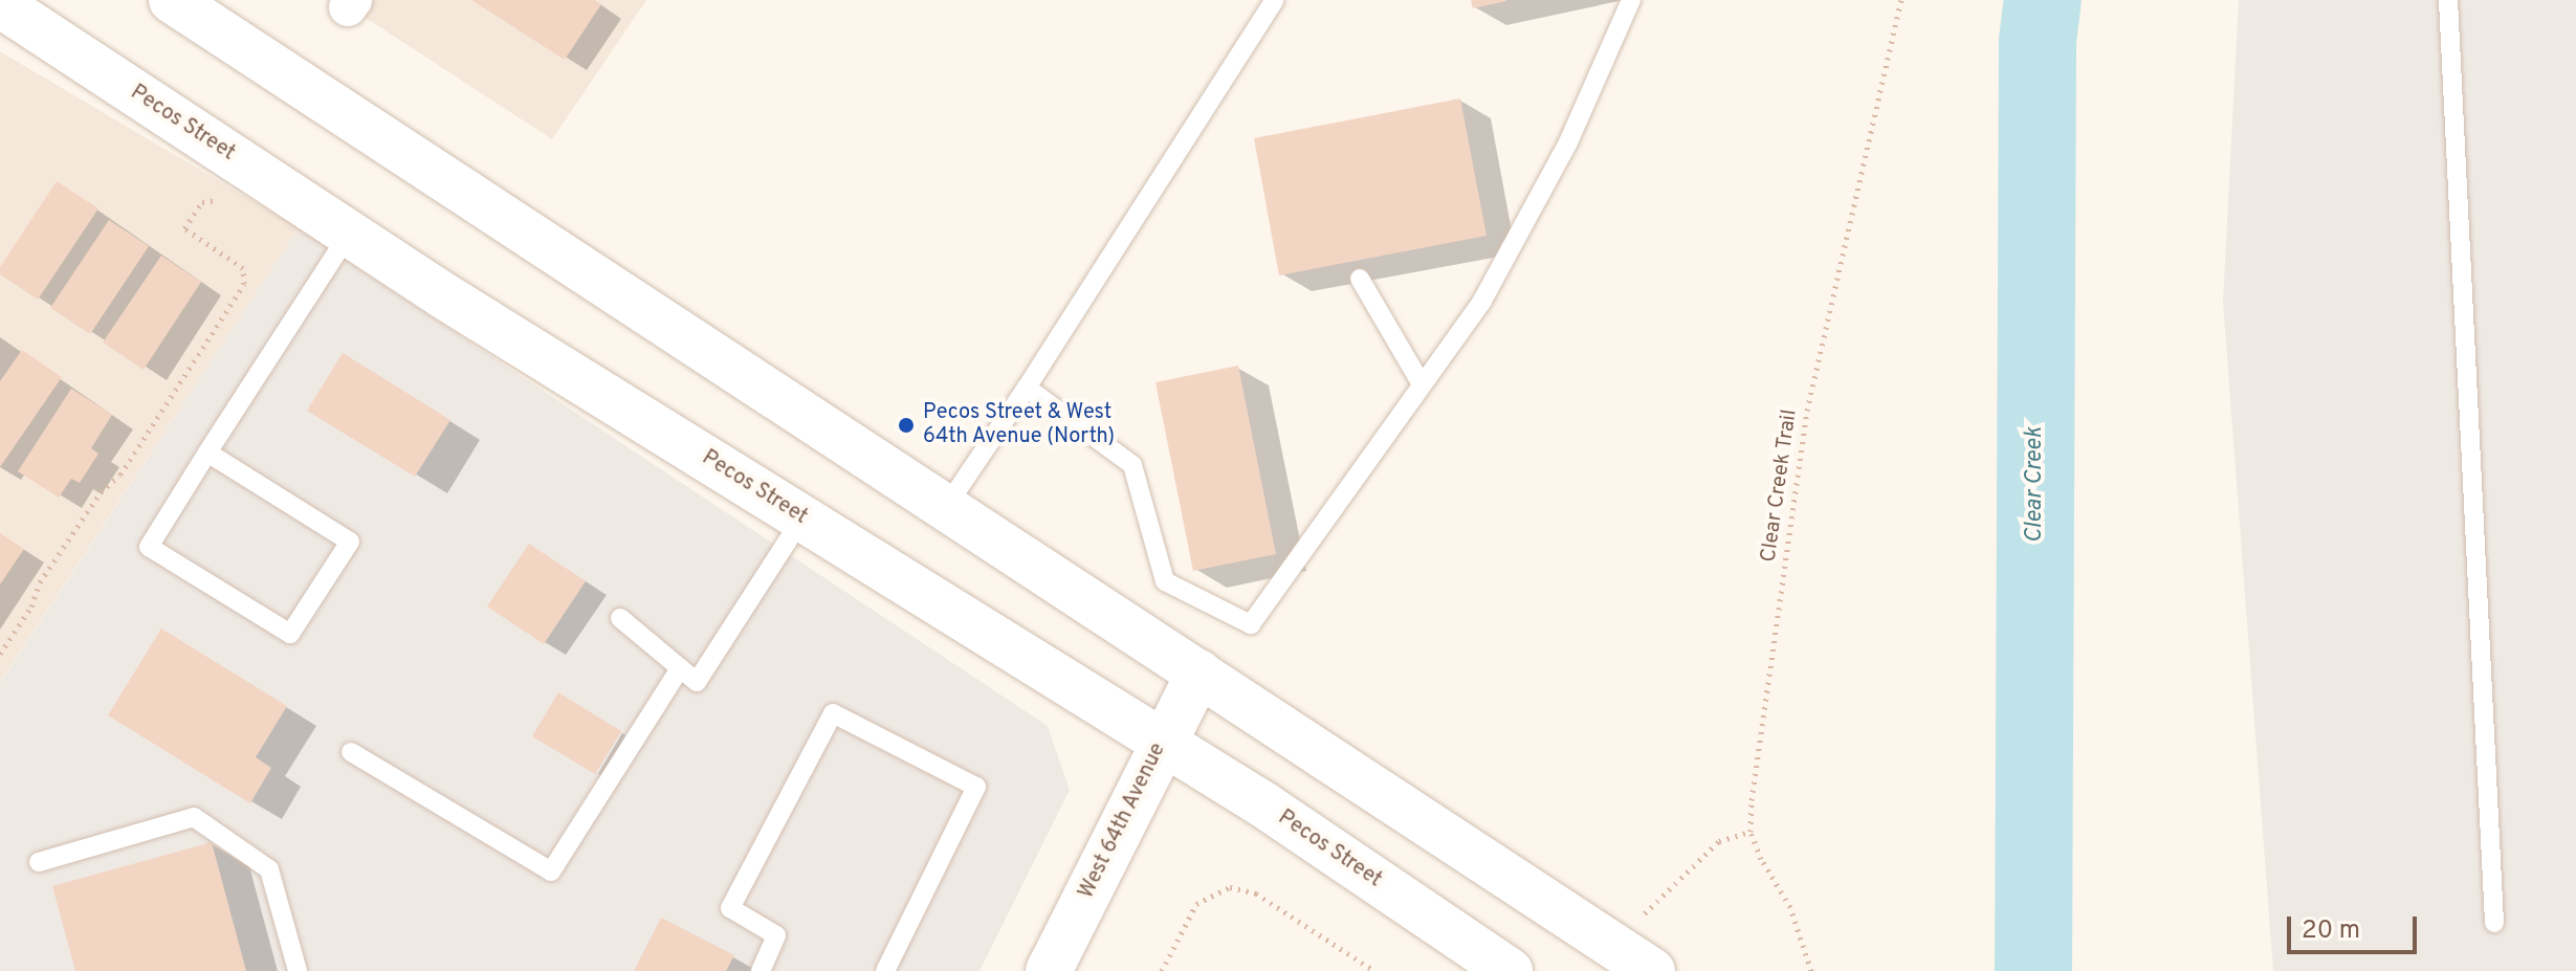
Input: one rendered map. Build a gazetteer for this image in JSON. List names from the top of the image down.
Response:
{
  "streets": {
    "main road": ["Pecos Street", "West 64th Avenue"],
    "path": ["Clear Creek Trail"]
  },
  "crossings": [
    ["Pecos Street", "West 64th Avenue"]
  ],
  "water": ["Clear Creek"],
  "places": ["Pecos Street & West 64th Avenue (North)"],
  "scale_bar": "20 m"
}
